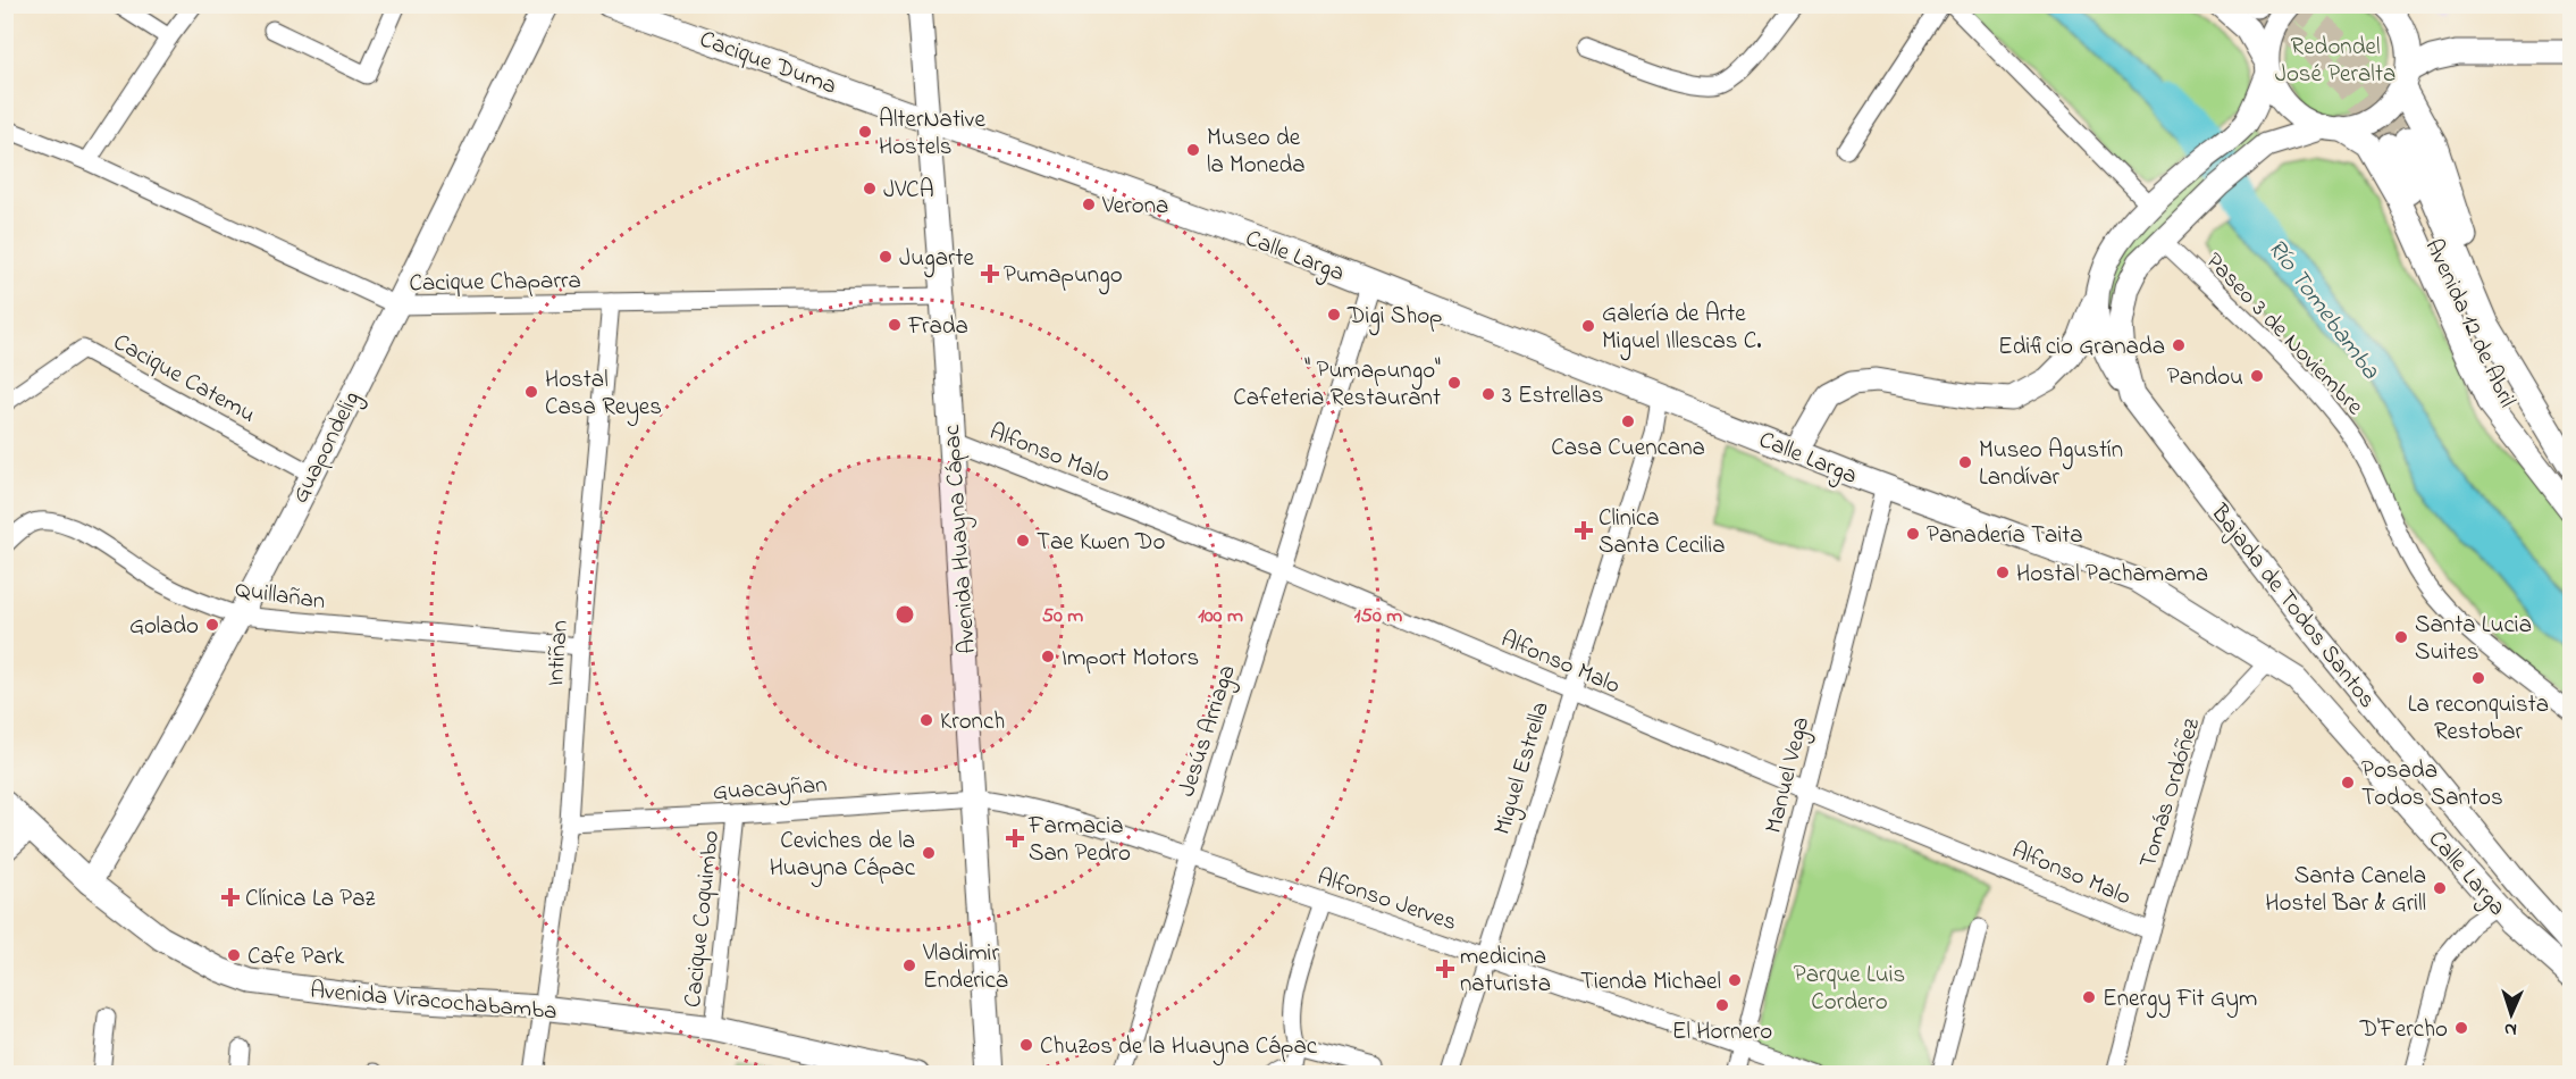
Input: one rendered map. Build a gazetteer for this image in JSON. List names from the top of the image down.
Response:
{
  "streets": {
    "street": [
      "Cacique Duma",
      "Calle Larga",
      "Cacique Chaparra",
      "Avenida 12 de Abril",
      "Paseo 3 de Noviembre",
      "Cacique Catemu",
      "Guapondelig",
      "Alfonso Malo",
      "Avenida Huayna Cápac",
      "Quillañan",
      "Bajada de Todos Santos",
      "Intiñan",
      "Jesús Arriaga",
      "Miguel Estrella",
      "Manuel Vega",
      "Guacayñan",
      "Tomás Ordóñez",
      "Alfonso Jerves",
      "Cacique Coquimbo",
      "Avenida Viracochabamba"
    ]
  },
  "crossings": [
    ["Cacique Duma", "Calle Larga"],
    ["Cacique Duma", "Avenida Huayna Cápac"],
    ["Calle Larga", "Avenida Huayna Cápac"],
    ["Calle Larga", "Jesús Arriaga"],
    ["Calle Larga", "Miguel Estrella"],
    ["Calle Larga", "Manuel Vega"],
    ["Calle Larga", "Tomás Ordóñez"],
    ["Cacique Chaparra", "Guapondelig"],
    ["Cacique Chaparra", "Avenida Huayna Cápac"],
    ["Cacique Chaparra", "Intiñan"],
    ["Paseo 3 de Noviembre", "Bajada de Todos Santos"],
    ["Cacique Catemu", "Guapondelig"],
    ["Guapondelig", "Quillañan"],
    ["Guapondelig", "Avenida Viracochabamba"],
    ["Alfonso Malo", "Avenida Huayna Cápac"],
    ["Alfonso Malo", "Jesús Arriaga"],
    ["Alfonso Malo", "Miguel Estrella"],
    ["Alfonso Malo", "Manuel Vega"],
    ["Alfonso Malo", "Tomás Ordóñez"],
    ["Avenida Huayna Cápac", "Guacayñan"],
    ["Avenida Huayna Cápac", "Alfonso Jerves"],
    ["Quillañan", "Intiñan"],
    ["Intiñan", "Guacayñan"],
    ["Intiñan", "Avenida Viracochabamba"],
    ["Jesús Arriaga", "Alfonso Jerves"],
    ["Miguel Estrella", "Alfonso Jerves"],
    ["Manuel Vega", "Alfonso Jerves"],
    ["Guacayñan", "Alfonso Jerves"],
    ["Guacayñan", "Cacique Coquimbo"],
    ["Cacique Coquimbo", "Avenida Viracochabamba"]
  ],
  "water": ["Río Tomebamba"],
  "parks": ["Redondel José Peralta", "Parque Luis Cordero"],
  "places": {
    "other": [
      "AlterNative Hostels",
      "Museo de la Moneda",
      "JVCA",
      "Verona",
      "Jugarte",
      "Digi Shop",
      "Frada",
      "Galería de Arte Miguel Illescas C.",
      "Edificio Granada",
      "Pandou",
      "\" Pumapungo\" Cafeteria Restaurant",
      "Hostal Casa Reyes",
      "3 Estrellas",
      "Casa Cuencana",
      "Museo Agustín Landívar",
      "Panadería Taita",
      "Tae Kwen Do",
      "Hostal Pachamama",
      "Golado",
      "Santa Lucia Suites",
      "Import Motors",
      "La reconquista Restobar",
      "Kronch",
      "Posada Todos Santos",
      "Ceviches de la Huayna Cápac",
      "Santa Canela Hostel Bar & Grill",
      "Cafe Park",
      "Vladimir Enderica",
      "Tienda Michael",
      "Energy Fit Gym",
      "El Hornero",
      "D'Fercho",
      "Chuzos de la Huayna Cápac"
    ],
    "health": [
      "Pumapungo",
      "Clinica Santa Cecilia",
      "Farmacia San Pedro",
      "Clínica La Paz",
      "medicina naturista"
    ]
  },
  "north": "bottom",
  "rings": ["50 m", "100 m", "150 m"]
}
